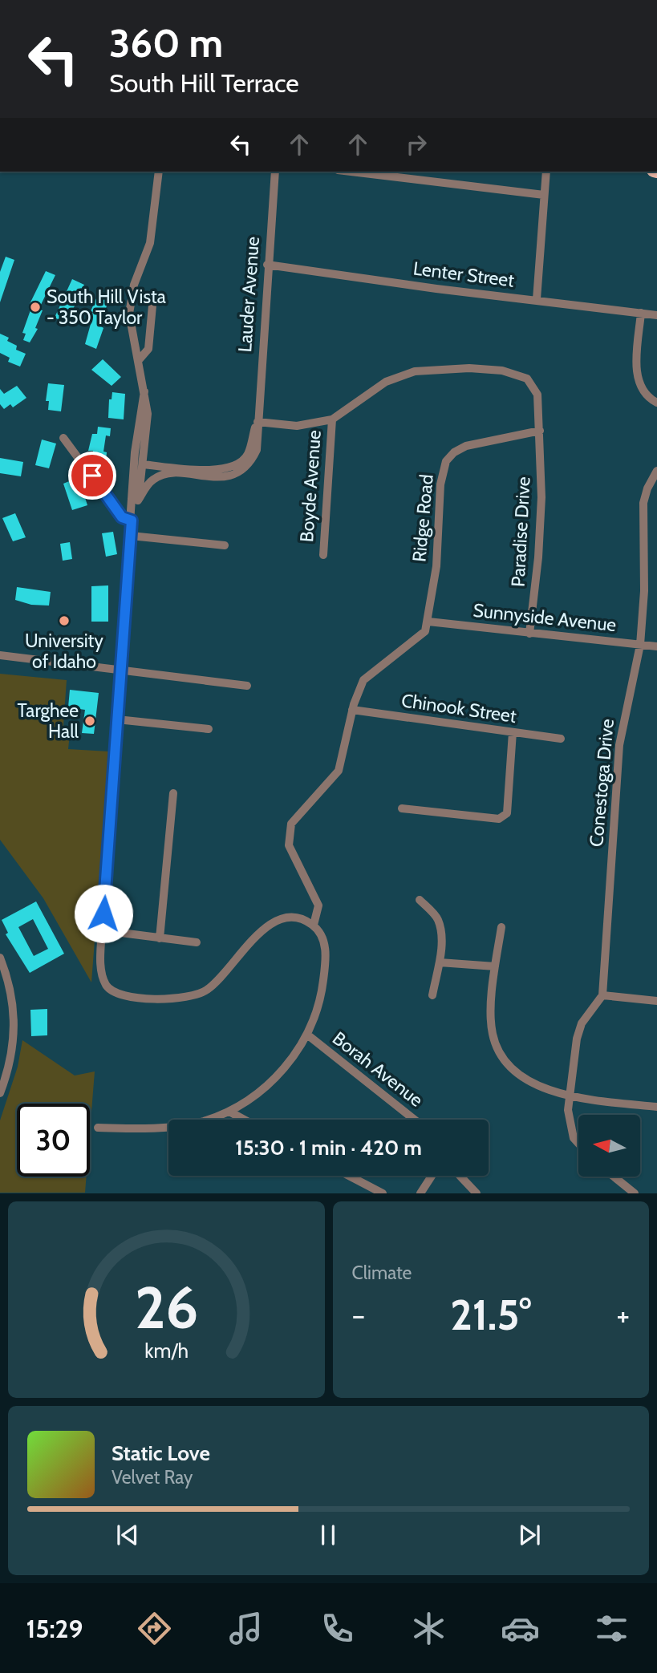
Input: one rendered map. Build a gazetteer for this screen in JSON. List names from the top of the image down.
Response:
{
  "streets": {
    "street": [
      "Lenter Street",
      "Lauder Avenue",
      "Boyde Avenue",
      "Ridge Road",
      "Paradise Drive",
      "Sunnyside Avenue",
      "Chinook Street",
      "Conestoga Drive",
      "Borah Avenue"
    ]
  },
  "crossings": [
    ["Lenter Street", "Lauder Avenue"],
    ["Ridge Road", "Paradise Drive"],
    ["Ridge Road", "Sunnyside Avenue"],
    ["Ridge Road", "Chinook Street"],
    ["Paradise Drive", "Sunnyside Avenue"],
    ["Sunnyside Avenue", "Conestoga Drive"]
  ],
  "places": ["South Hill Vista - 350 Taylor", "University of Idaho", "Targhee Hall"],
  "north": "left",
  "page": {
    "turn": ["360 m", "South Hill Terrace"],
    "limit": "30",
    "trip": "15:30 · 1 min · 420 m",
    "tile": "Climate",
    "heat": ["−", "21.5°", "+"],
    "song": ["Static Love", "Velvet Ray"],
    "tabs": "15:29",
    "gauge": ["26", "km/h"]
  }
}
